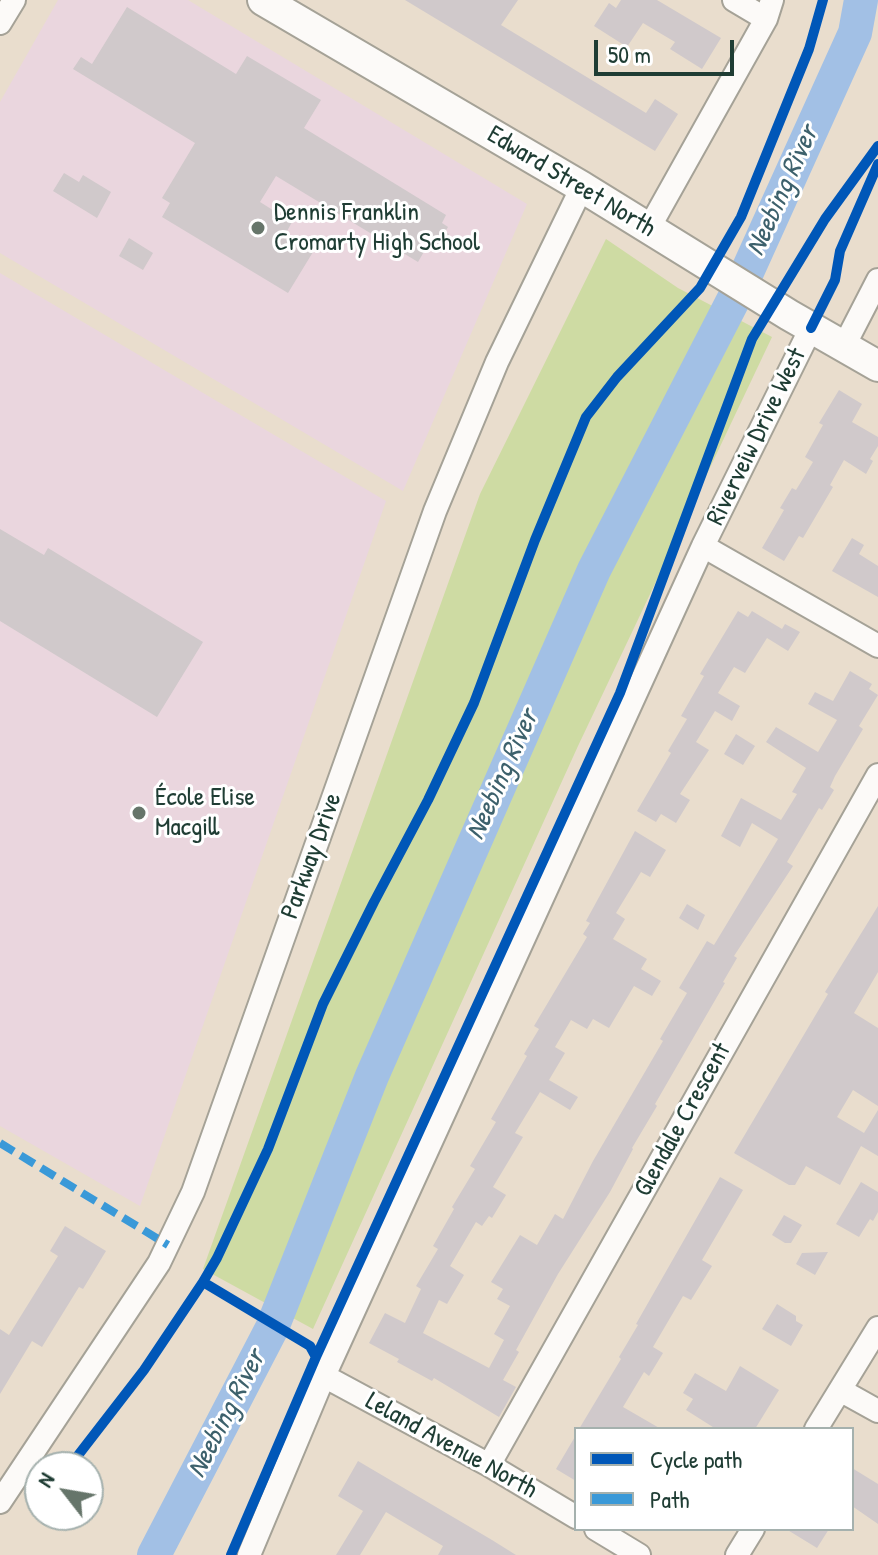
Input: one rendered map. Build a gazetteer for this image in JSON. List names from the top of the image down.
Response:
{
  "streets": {
    "main road": ["Edward Street North"],
    "street": [
      "Riverveiw Drive West",
      "Parkway Drive",
      "Glendale Crescent",
      "Leland Avenue North"
    ]
  },
  "crossings": [
    ["Edward Street North", "Riverveiw Drive West"],
    ["Edward Street North", "Parkway Drive"],
    ["Riverveiw Drive West", "Leland Avenue North"],
    ["Glendale Crescent", "Leland Avenue North"]
  ],
  "water": ["Neebing River"],
  "places": ["Dennis Franklin Cromarty High School", "École Elise Macgill"],
  "legend": ["Cycle path", "Path"],
  "scale_bar": "50 m",
  "north": "top left"
}
